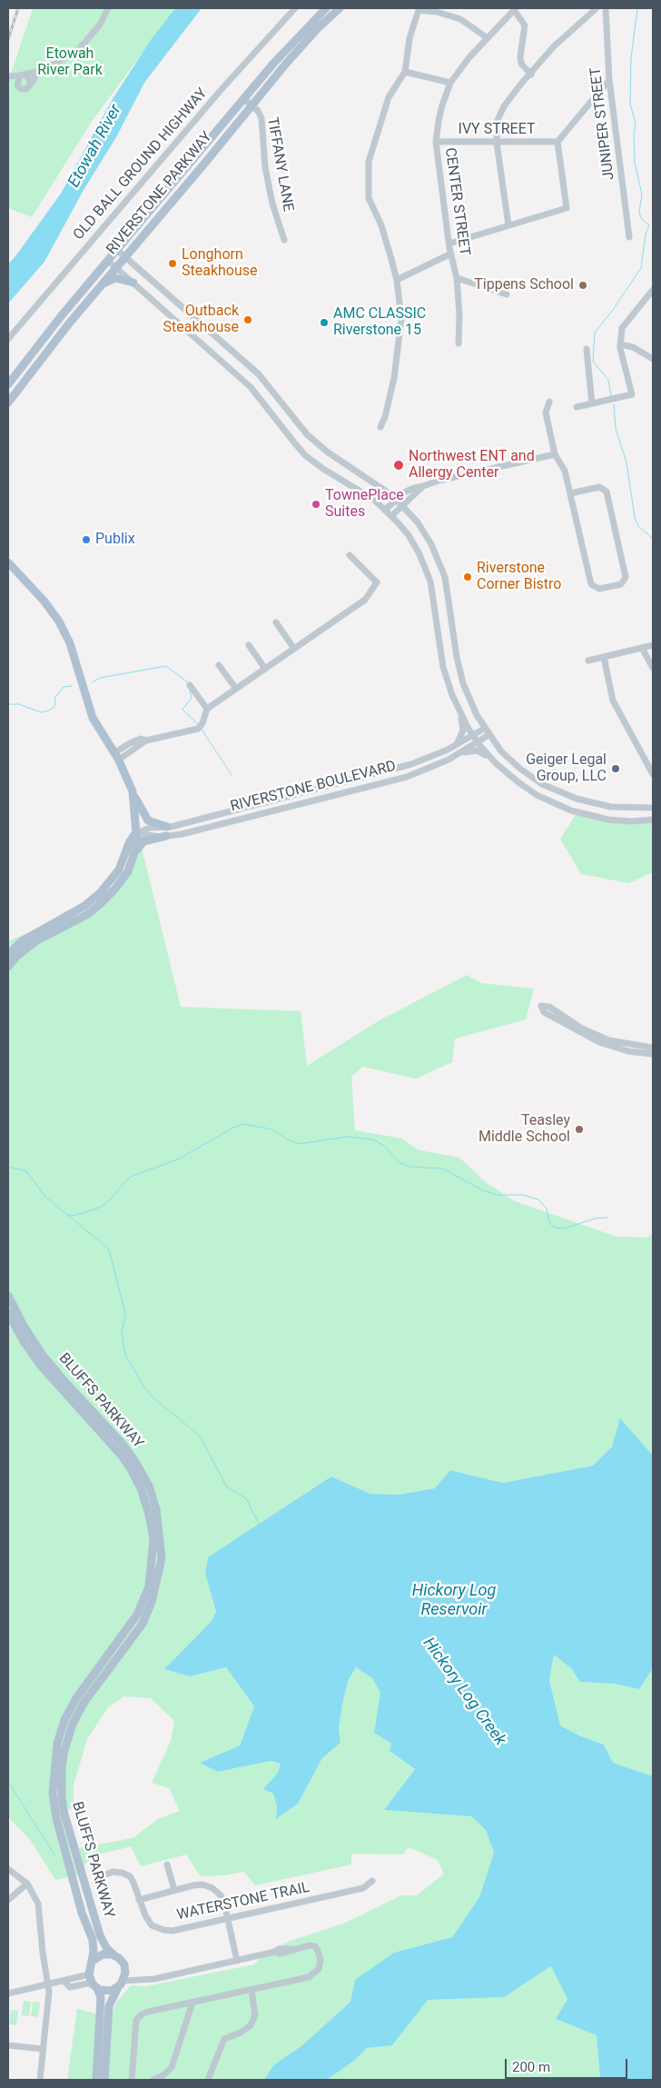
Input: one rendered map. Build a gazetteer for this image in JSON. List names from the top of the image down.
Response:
{
  "streets": {
    "main road": ["RIVERSTONE PARKWAY", "BLUFFS PARKWAY"],
    "street": [
      "JUNIPER STREET",
      "IVY STREET",
      "OLD BALL GROUND HIGHWAY",
      "TIFFANY LANE",
      "CENTER STREET",
      "RIVERSTONE BOULEVARD",
      "WATERSTONE TRAIL"
    ]
  },
  "crossings": [
    ["IVY STREET", "CENTER STREET"],
    ["TIFFANY LANE", "RIVERSTONE PARKWAY"]
  ],
  "water": ["Etowah River", "Hickory Log Reservoir", "Hickory Log Creek"],
  "parks": ["Etowah River Park"],
  "places": [
    "Longhorn Steakhouse",
    "Tippens School",
    "Outback Steakhouse",
    "AMC CLASSIC Riverstone 15",
    "Northwest ENT and Allergy Center",
    "TownePlace Suites",
    "Publix",
    "Riverstone Corner Bistro",
    "Geiger Legal Group, LLC",
    "Teasley Middle School"
  ],
  "scale_bar": "200 m"
}
